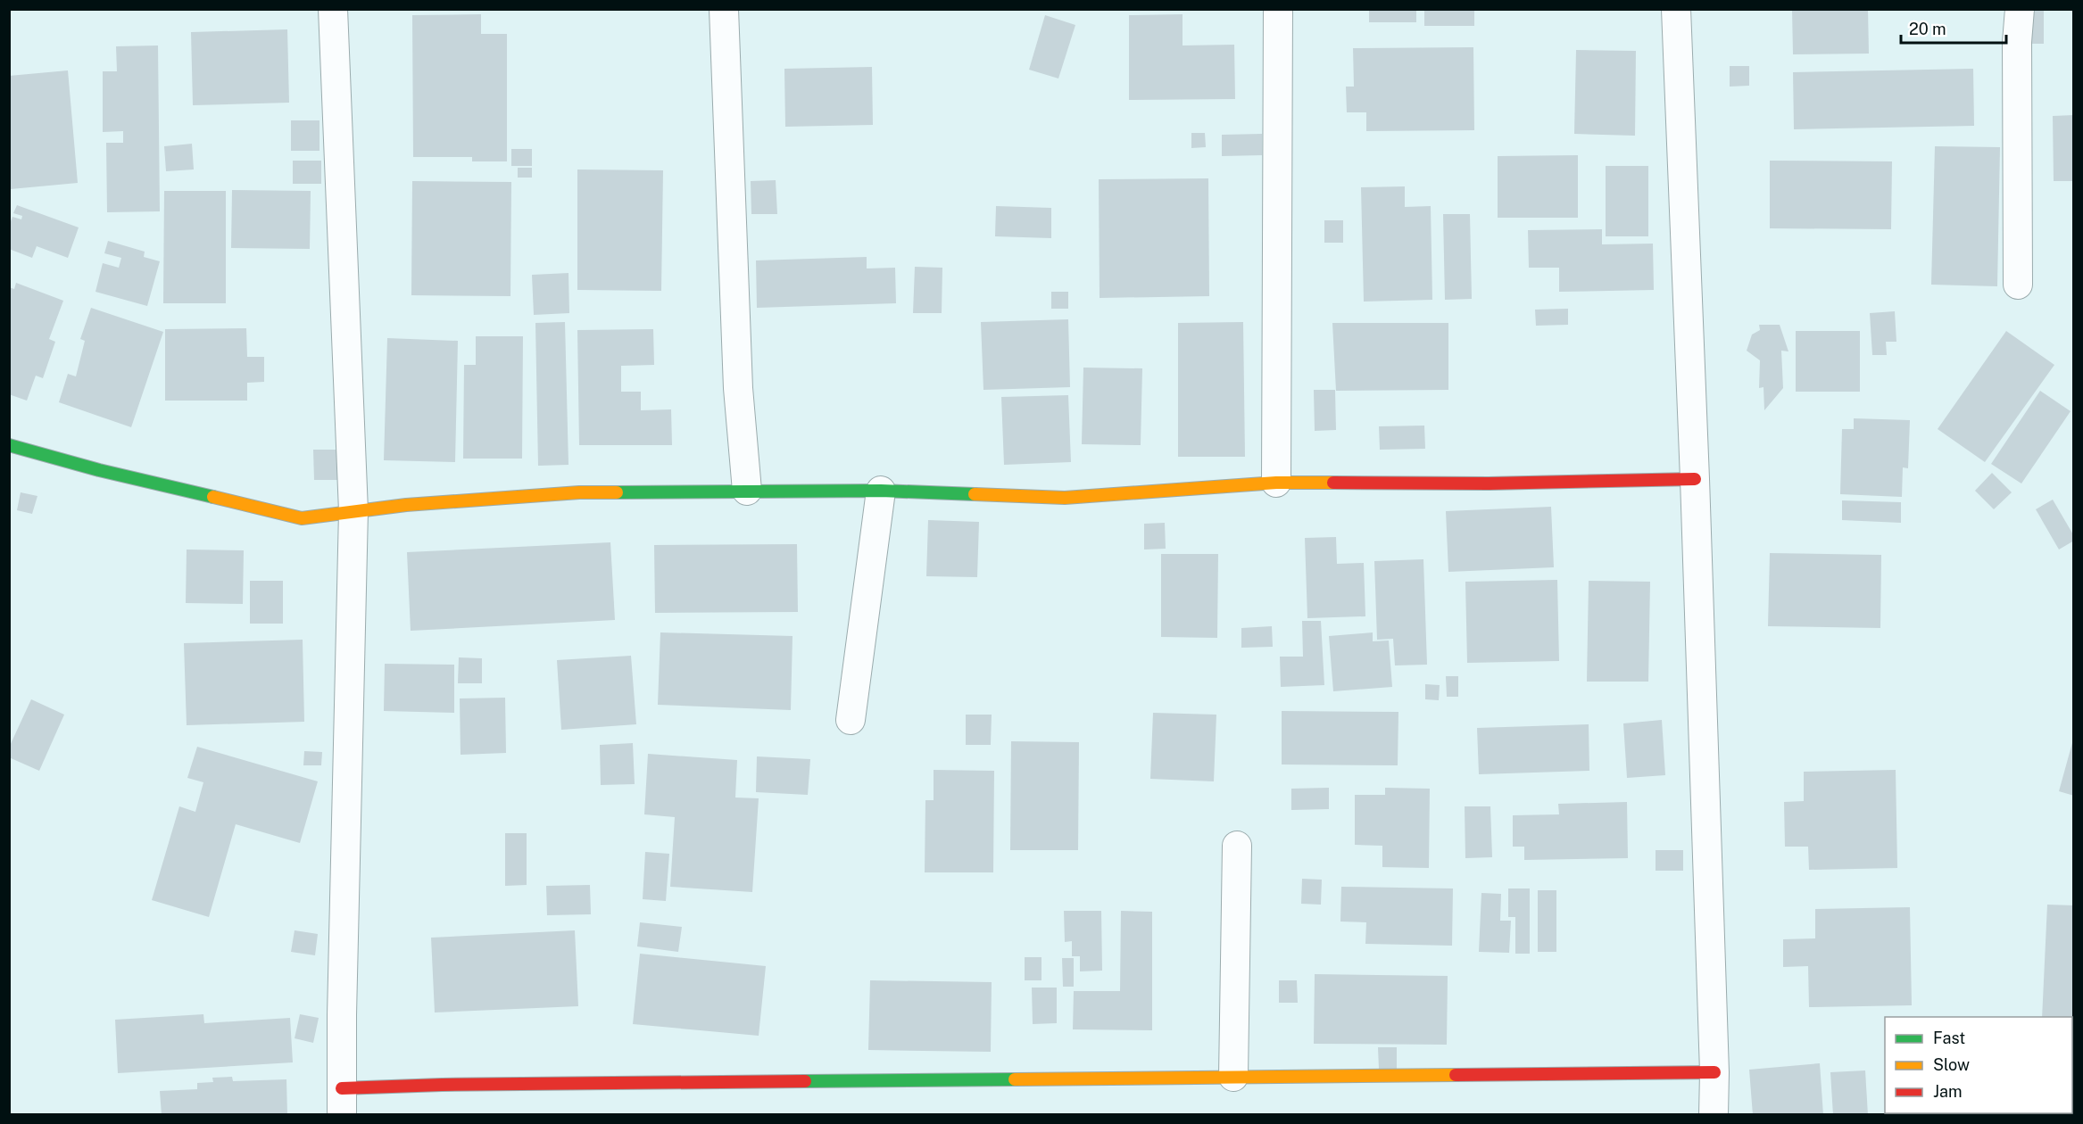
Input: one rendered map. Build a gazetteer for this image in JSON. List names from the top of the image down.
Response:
{
  "legend": ["Fast", "Slow", "Jam"],
  "scale_bar": "20 m"
}
